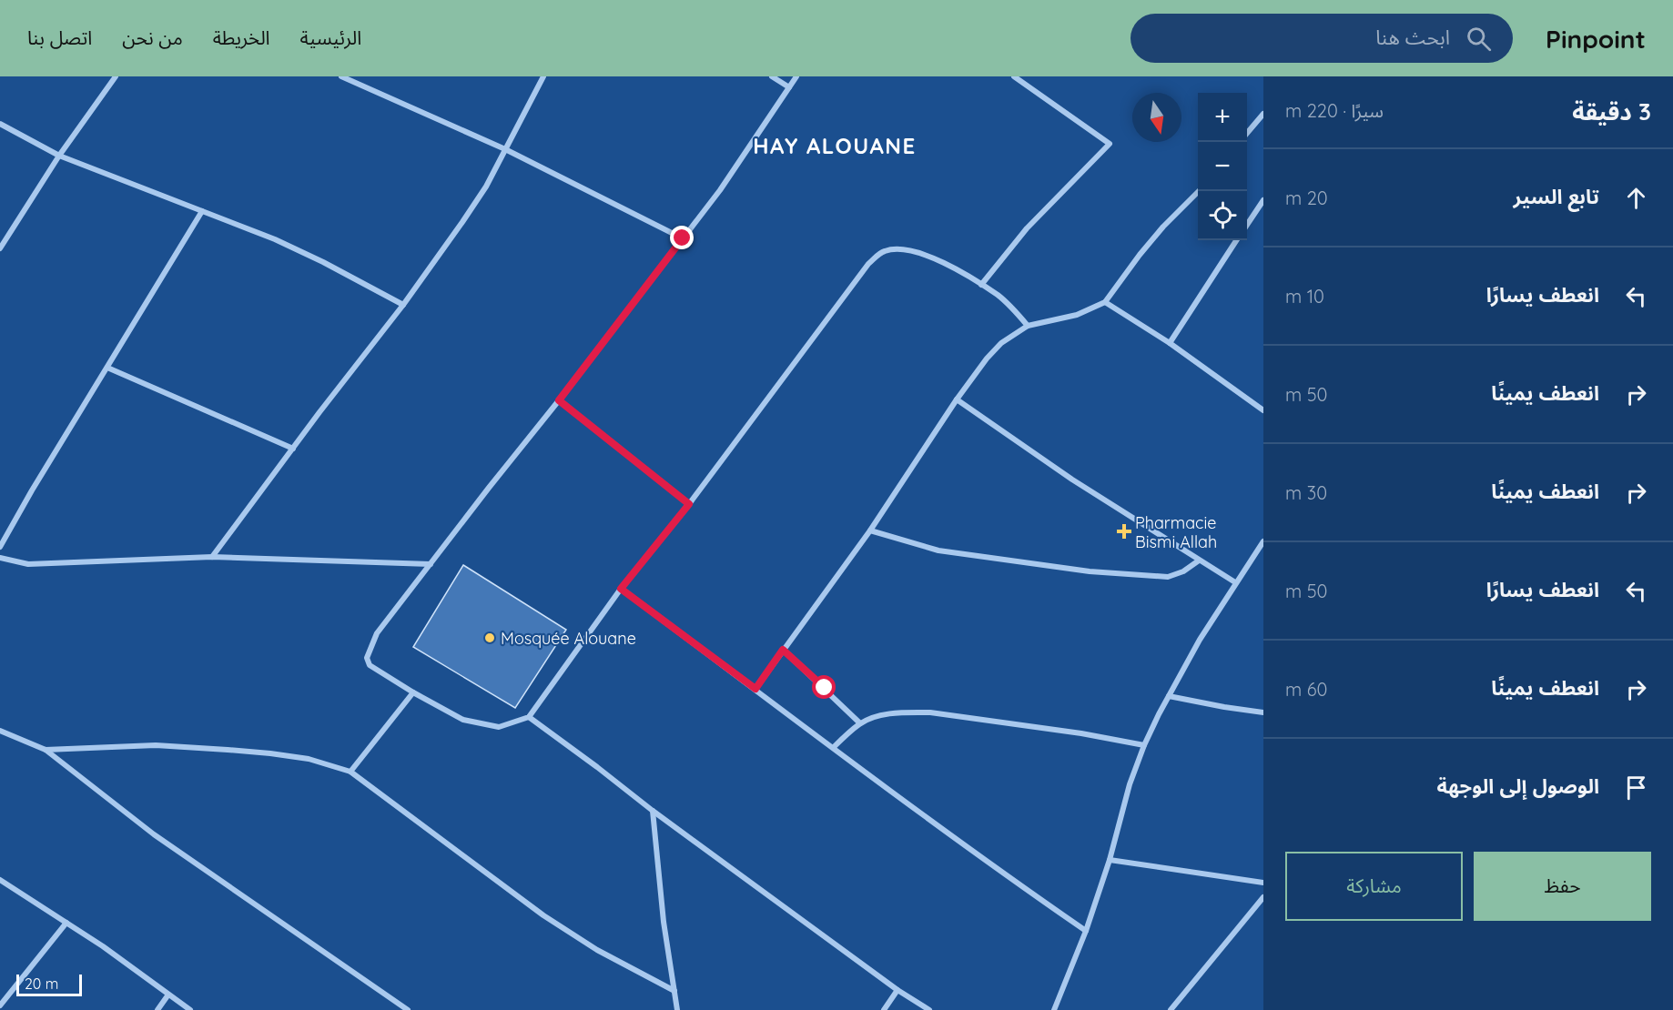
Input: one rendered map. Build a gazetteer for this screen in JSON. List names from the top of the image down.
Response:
{
  "districts": ["HAY ALOUANE"],
  "places": {
    "health": ["Pharmacie Bismi Allah"],
    "other": ["Mosquée Alouane"]
  },
  "scale_bar": "20 m",
  "north": "bottom",
  "page": {
    "header": "Pinpoint",
    "search": "ابحث هنا",
    "nav": [
      "الرئيسية",
      "الخريطة",
      "من نحن",
      "اتصل بنا"
    ],
    "heading": ["3 دقيقة", "سيرًا · 220 m"],
    "map_buttons": ["+", "−"],
    "list": [
      ["تابع السير", "20 m"],
      ["انعطف يسارًا", "10 m"],
      ["انعطف يمينًا", "50 m"],
      ["انعطف يمينًا", "30 m"],
      ["انعطف يسارًا", "50 m"],
      ["انعطف يمينًا", "60 m"],
      "الوصول إلى الوجهة"
    ],
    "buttons": ["حفظ", "مشاركة"],
    "scale": "20 m"
  }
}
